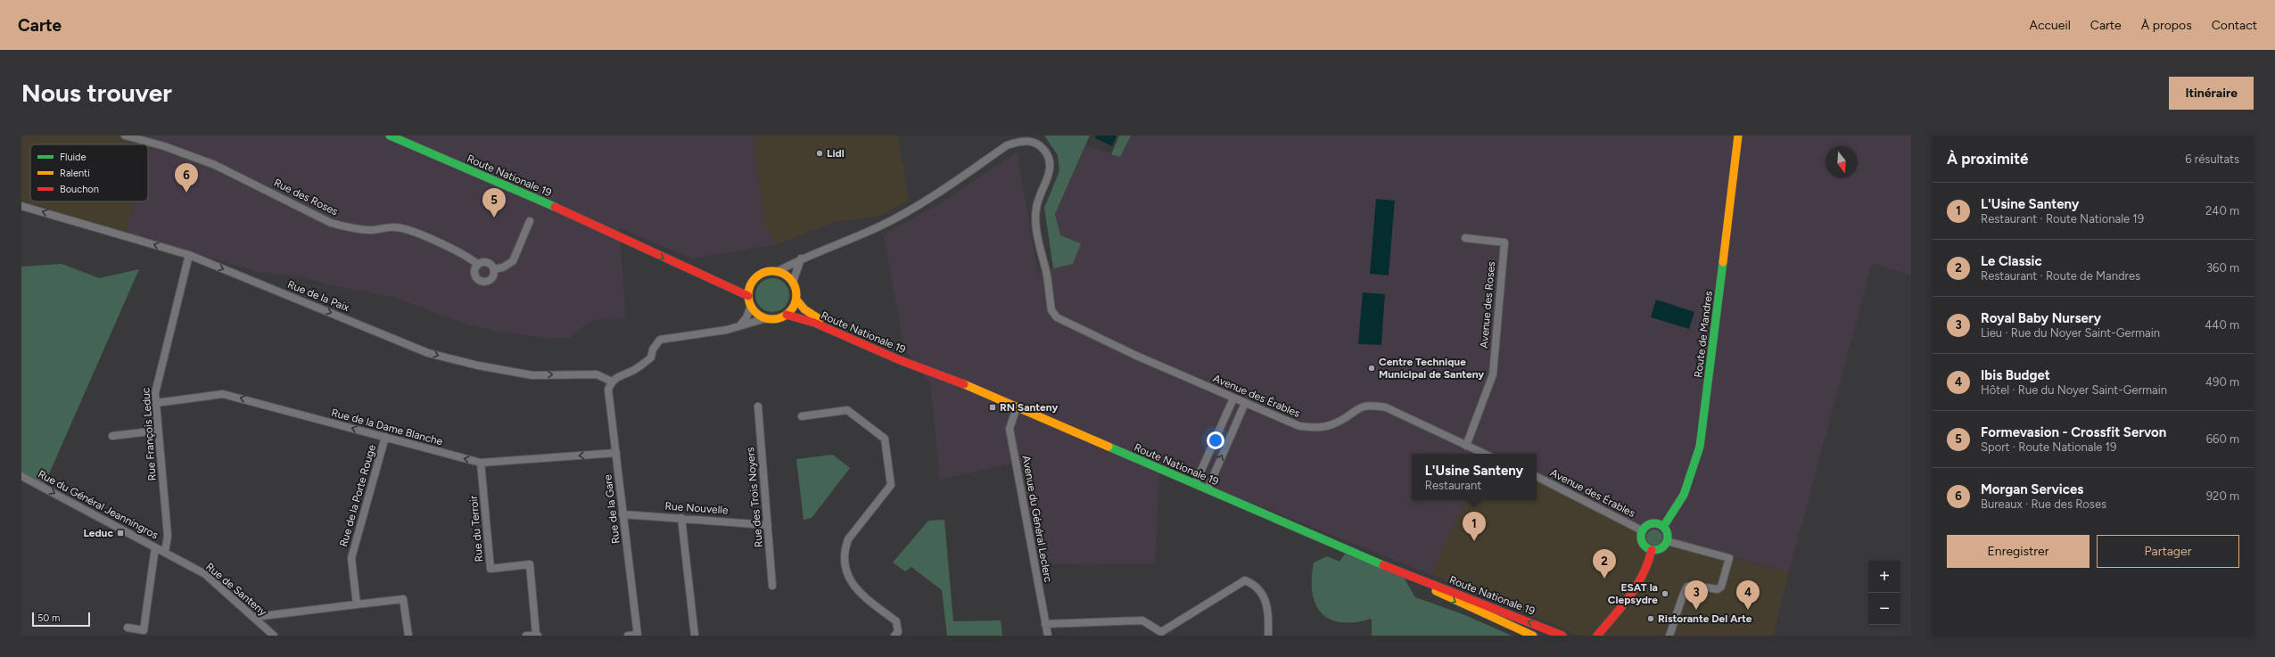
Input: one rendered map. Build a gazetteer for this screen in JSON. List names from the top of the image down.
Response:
{
  "streets": {
    "main road": ["Route Nationale 19", "Route de Mandres"],
    "street": [
      "Rue des Roses",
      "Rue de la Paix",
      "Avenue des Roses",
      "Avenue des Érables",
      "Rue de la Dame Blanche",
      "Rue François Leduc",
      "Rue de la Porte Rouge",
      "Rue des Trois Noyers",
      "Rue du Général Jeanningros",
      "Rue Nouvelle",
      "Rue de la Gare",
      "Avenue du Général Leclerc",
      "Rue du Terroir",
      "Rue de Santeny"
    ]
  },
  "crossings": [
    ["Route Nationale 19", "Avenue des Érables"],
    ["Route Nationale 19", "Avenue du Général Leclerc"],
    ["Rue de la Paix", "Rue François Leduc"],
    ["Rue de la Paix", "Rue de la Gare"],
    ["Avenue des Roses", "Avenue des Érables"],
    ["Route de Mandres", "Avenue des Érables"],
    ["Rue de la Dame Blanche", "Rue François Leduc"],
    ["Rue de la Dame Blanche", "Rue de la Porte Rouge"],
    ["Rue de la Dame Blanche", "Rue de la Gare"],
    ["Rue de la Dame Blanche", "Rue du Terroir"],
    ["Rue François Leduc", "Rue du Général Jeanningros"],
    ["Rue François Leduc", "Rue de Santeny"],
    ["Rue des Trois Noyers", "Rue Nouvelle"],
    ["Rue du Général Jeanningros", "Rue de Santeny"],
    ["Rue Nouvelle", "Rue de la Gare"]
  ],
  "one_way": ["Rue de la Dame Blanche", "Rue du Général Jeanningros"],
  "places": {
    "other": [
      "Lidl",
      "Centre Technique Municipal de Santeny",
      "ESAT la Clepsydre",
      "Ristorante Del Arte"
    ],
    "transit": ["RN Santeny", "Leduc"]
  },
  "legend": ["Fluide", "Ralenti", "Bouchon"],
  "scale_bar": "50 m",
  "north": "bottom",
  "page": {
    "header": "Carte",
    "nav": [
      "Accueil",
      "Carte",
      "À propos",
      "Contact"
    ],
    "buttons": [
      "Itinéraire",
      ["Enregistrer", "Partager"]
    ],
    "title": "Nous trouver",
    "heading": ["À proximité", "6 résultats"],
    "pins": [
      "6",
      "5",
      "1",
      "2",
      "3",
      "4"
    ],
    "list": [
      {
        "mark": "1",
        "name": "L'Usine Santeny",
        "note": "Restaurant · Route Nationale 19",
        "value": "240 m"
      },
      {
        "mark": "2",
        "name": "Le Classic",
        "note": "Restaurant · Route de Mandres",
        "value": "360 m"
      },
      {
        "mark": "3",
        "name": "Royal Baby Nursery",
        "note": "Lieu · Rue du Noyer Saint-Germain",
        "value": "440 m"
      },
      {
        "mark": "4",
        "name": "Ibis Budget",
        "note": "Hôtel · Rue du Noyer Saint-Germain",
        "value": "490 m"
      },
      {
        "mark": "5",
        "name": "Formevasion - Crossfit Servon",
        "note": "Sport · Route Nationale 19",
        "value": "660 m"
      },
      {
        "mark": "6",
        "name": "Morgan Services",
        "note": "Bureaux · Rue des Roses",
        "value": "920 m"
      }
    ],
    "popup": ["L'Usine Santeny", "Restaurant"],
    "map_buttons": ["+", "−"],
    "scale": "50 m"
  }
}
